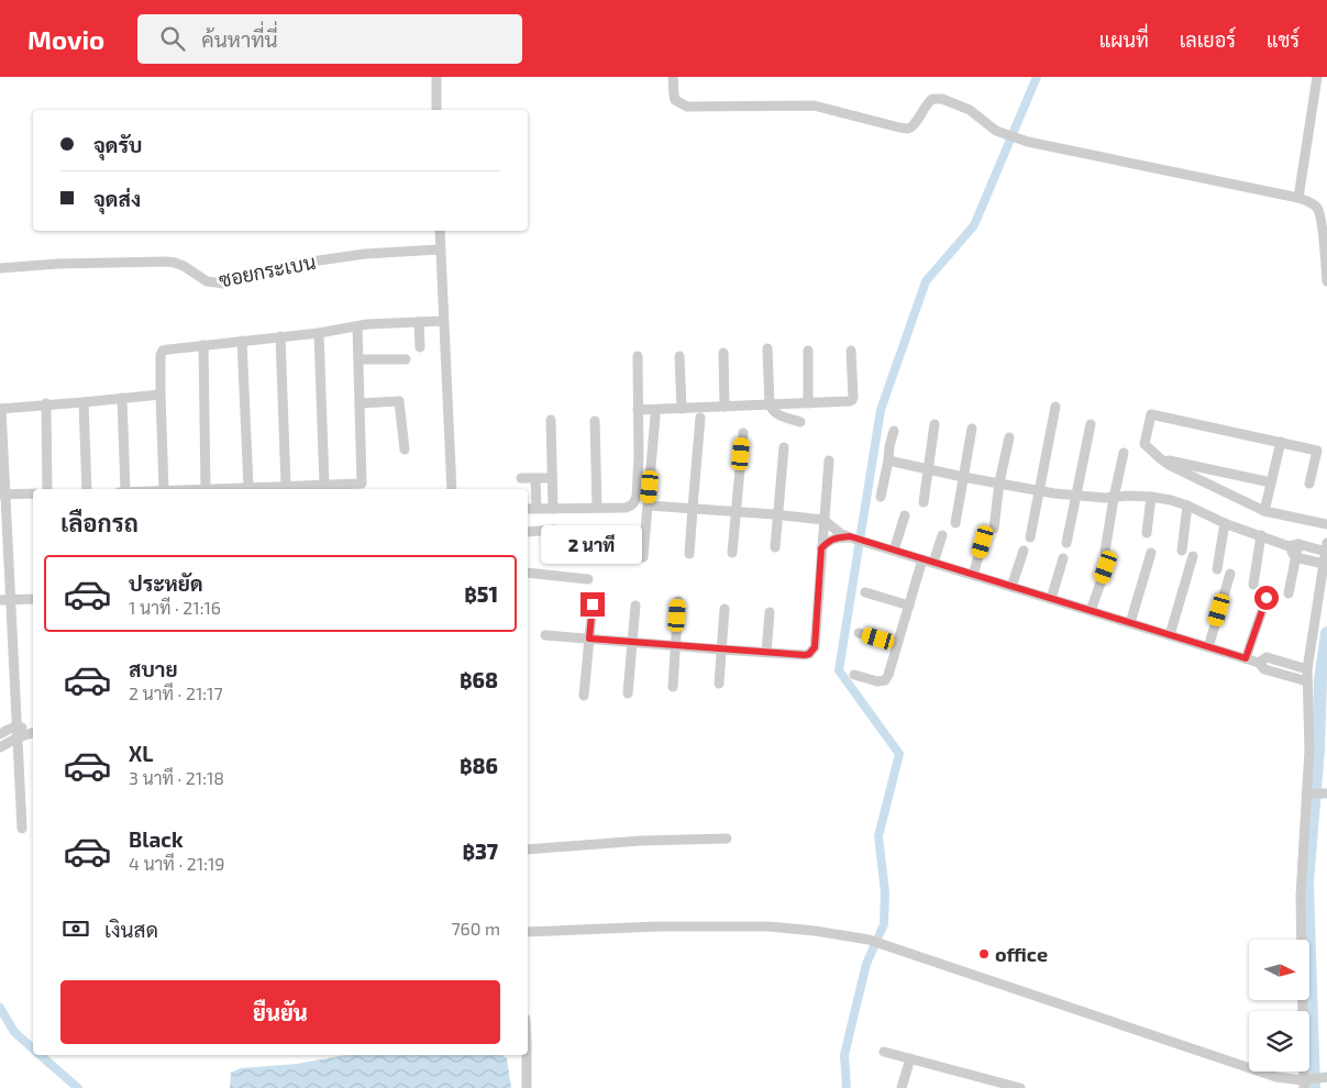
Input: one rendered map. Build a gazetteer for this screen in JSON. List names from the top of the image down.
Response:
{
  "streets": {
    "street": ["ซอยกระเบน"]
  },
  "places": ["office"],
  "north": "right",
  "page": {
    "header": "Movio",
    "search": "ค้นหาที่นี่",
    "nav": ["แผนที่", "เลเยอร์", "แชร์"],
    "banner": ["จุดรับ", "จุดส่ง"],
    "heading": "เลือกรถ",
    "bubble": "2 นาที",
    "list": [
      {
        "name": "ประหยัด",
        "note": "1 นาที · 21:16",
        "value": "฿51"
      },
      {
        "name": "สบาย",
        "note": "2 นาที · 21:17",
        "value": "฿68"
      },
      {
        "name": "XL",
        "note": "3 นาที · 21:18",
        "value": "฿86"
      },
      {
        "name": "Black",
        "note": "4 นาที · 21:19",
        "value": "฿37"
      }
    ],
    "pay": ["เงินสด", "760 m"],
    "buttons": "ยืนยัน"
  }
}
